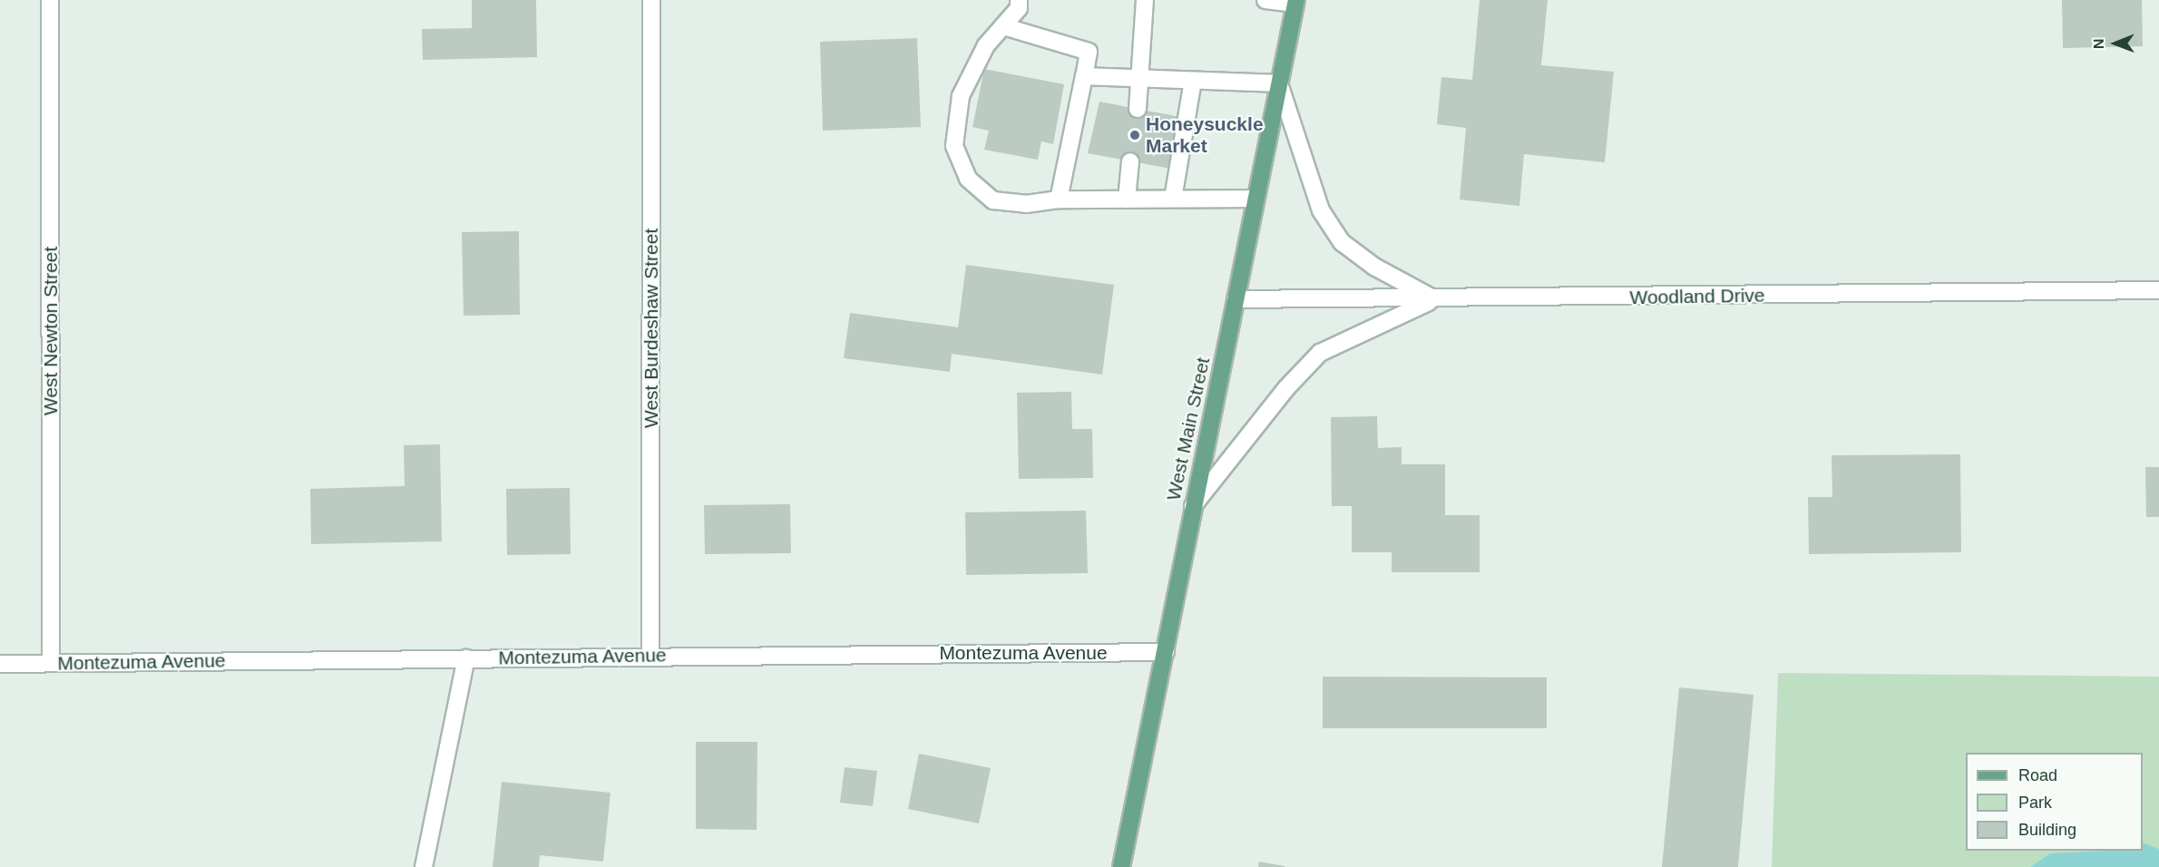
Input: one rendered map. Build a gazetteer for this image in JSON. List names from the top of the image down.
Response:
{
  "streets": {
    "main road": ["West Main Street"],
    "street": [
      "Woodland Drive",
      "West Burdeshaw Street",
      "West Newton Street",
      "Montezuma Avenue"
    ]
  },
  "crossings": [
    ["Woodland Drive", "West Main Street"],
    ["West Burdeshaw Street", "Montezuma Avenue"],
    ["West Newton Street", "Montezuma Avenue"],
    ["West Main Street", "Montezuma Avenue"]
  ],
  "places": ["Honeysuckle Market"],
  "legend": ["Road", "Park", "Building"],
  "north": "left"
}
